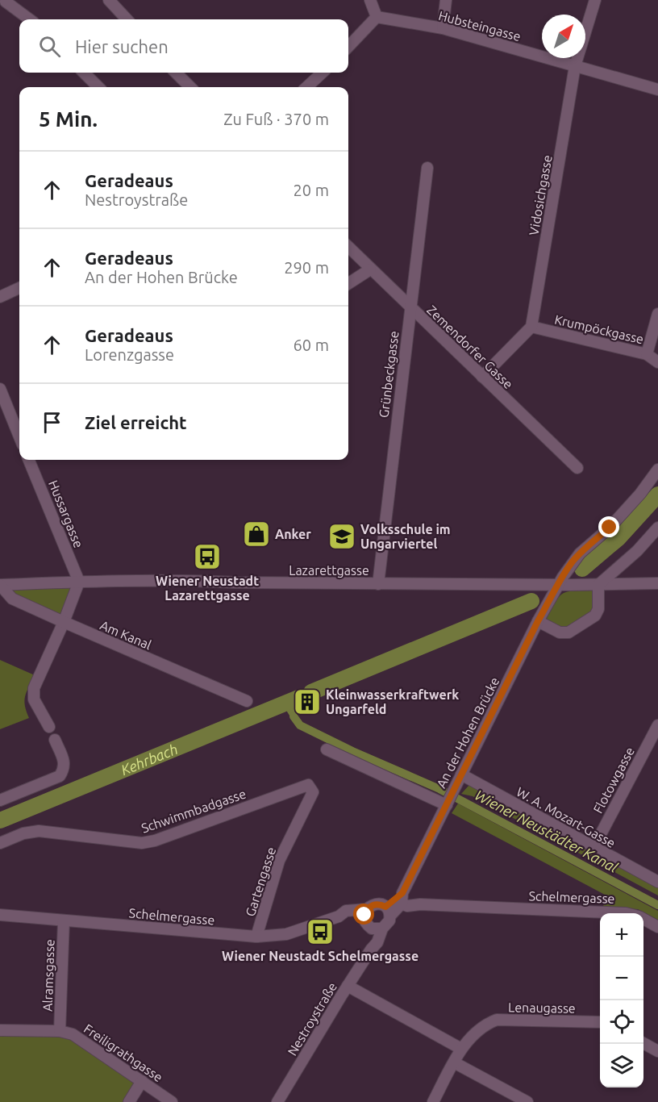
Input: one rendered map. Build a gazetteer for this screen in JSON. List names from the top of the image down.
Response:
{
  "streets": {
    "street": [
      "Hubsteingasse",
      "Vidosichgasse",
      "Krumpöckgasse",
      "Zemendorfer Gasse",
      "Grünbeckgasse",
      "Hussargasse",
      "Lazarettgasse",
      "Am Kanal",
      "An der Hohen Brücke",
      "Flotowgasse",
      "Schwimmbadgasse",
      "W. A. Mozart-Gasse",
      "Gartengasse",
      "Schelmergasse",
      "Alramsgasse",
      "Lenaugasse",
      "Nestroystraße",
      "Freiligrathgasse"
    ]
  },
  "crossings": [
    ["Hubsteingasse", "Vidosichgasse"],
    ["Vidosichgasse", "Krumpöckgasse"],
    ["Zemendorfer Gasse", "Grünbeckgasse"],
    ["Grünbeckgasse", "Lazarettgasse"],
    ["Hussargasse", "Lazarettgasse"],
    ["Lazarettgasse", "Am Kanal"],
    ["Lazarettgasse", "An der Hohen Brücke"],
    ["An der Hohen Brücke", "W. A. Mozart-Gasse"],
    ["An der Hohen Brücke", "Schelmergasse"],
    ["An der Hohen Brücke", "Nestroystraße"],
    ["Flotowgasse", "W. A. Mozart-Gasse"],
    ["Schwimmbadgasse", "Gartengasse"],
    ["Gartengasse", "Schelmergasse"],
    ["Schelmergasse", "Alramsgasse"],
    ["Schelmergasse", "Nestroystraße"],
    ["Alramsgasse", "Freiligrathgasse"]
  ],
  "water": ["Kehrbach", "Wiener Neustädter Kanal"],
  "places": {
    "shop": ["Anker"],
    "school or university": ["Volksschule im Ungarviertel"],
    "bus stop": ["Wiener Neustadt Lazarettgasse", "Wiener Neustadt Schelmergasse"],
    "building": ["Kleinwasserkraftwerk Ungarfeld"]
  },
  "north": "top right",
  "page": {
    "search": "Hier suchen",
    "heading": ["5 Min.", "Zu Fuß · 370 m"],
    "list": [
      ["Geradeaus", "Nestroystraße", "20 m"],
      ["Geradeaus", "An der Hohen Brücke", "290 m"],
      ["Geradeaus", "Lorenzgasse", "60 m"],
      "Ziel erreicht"
    ],
    "map_buttons": ["+", "−"]
  }
}
